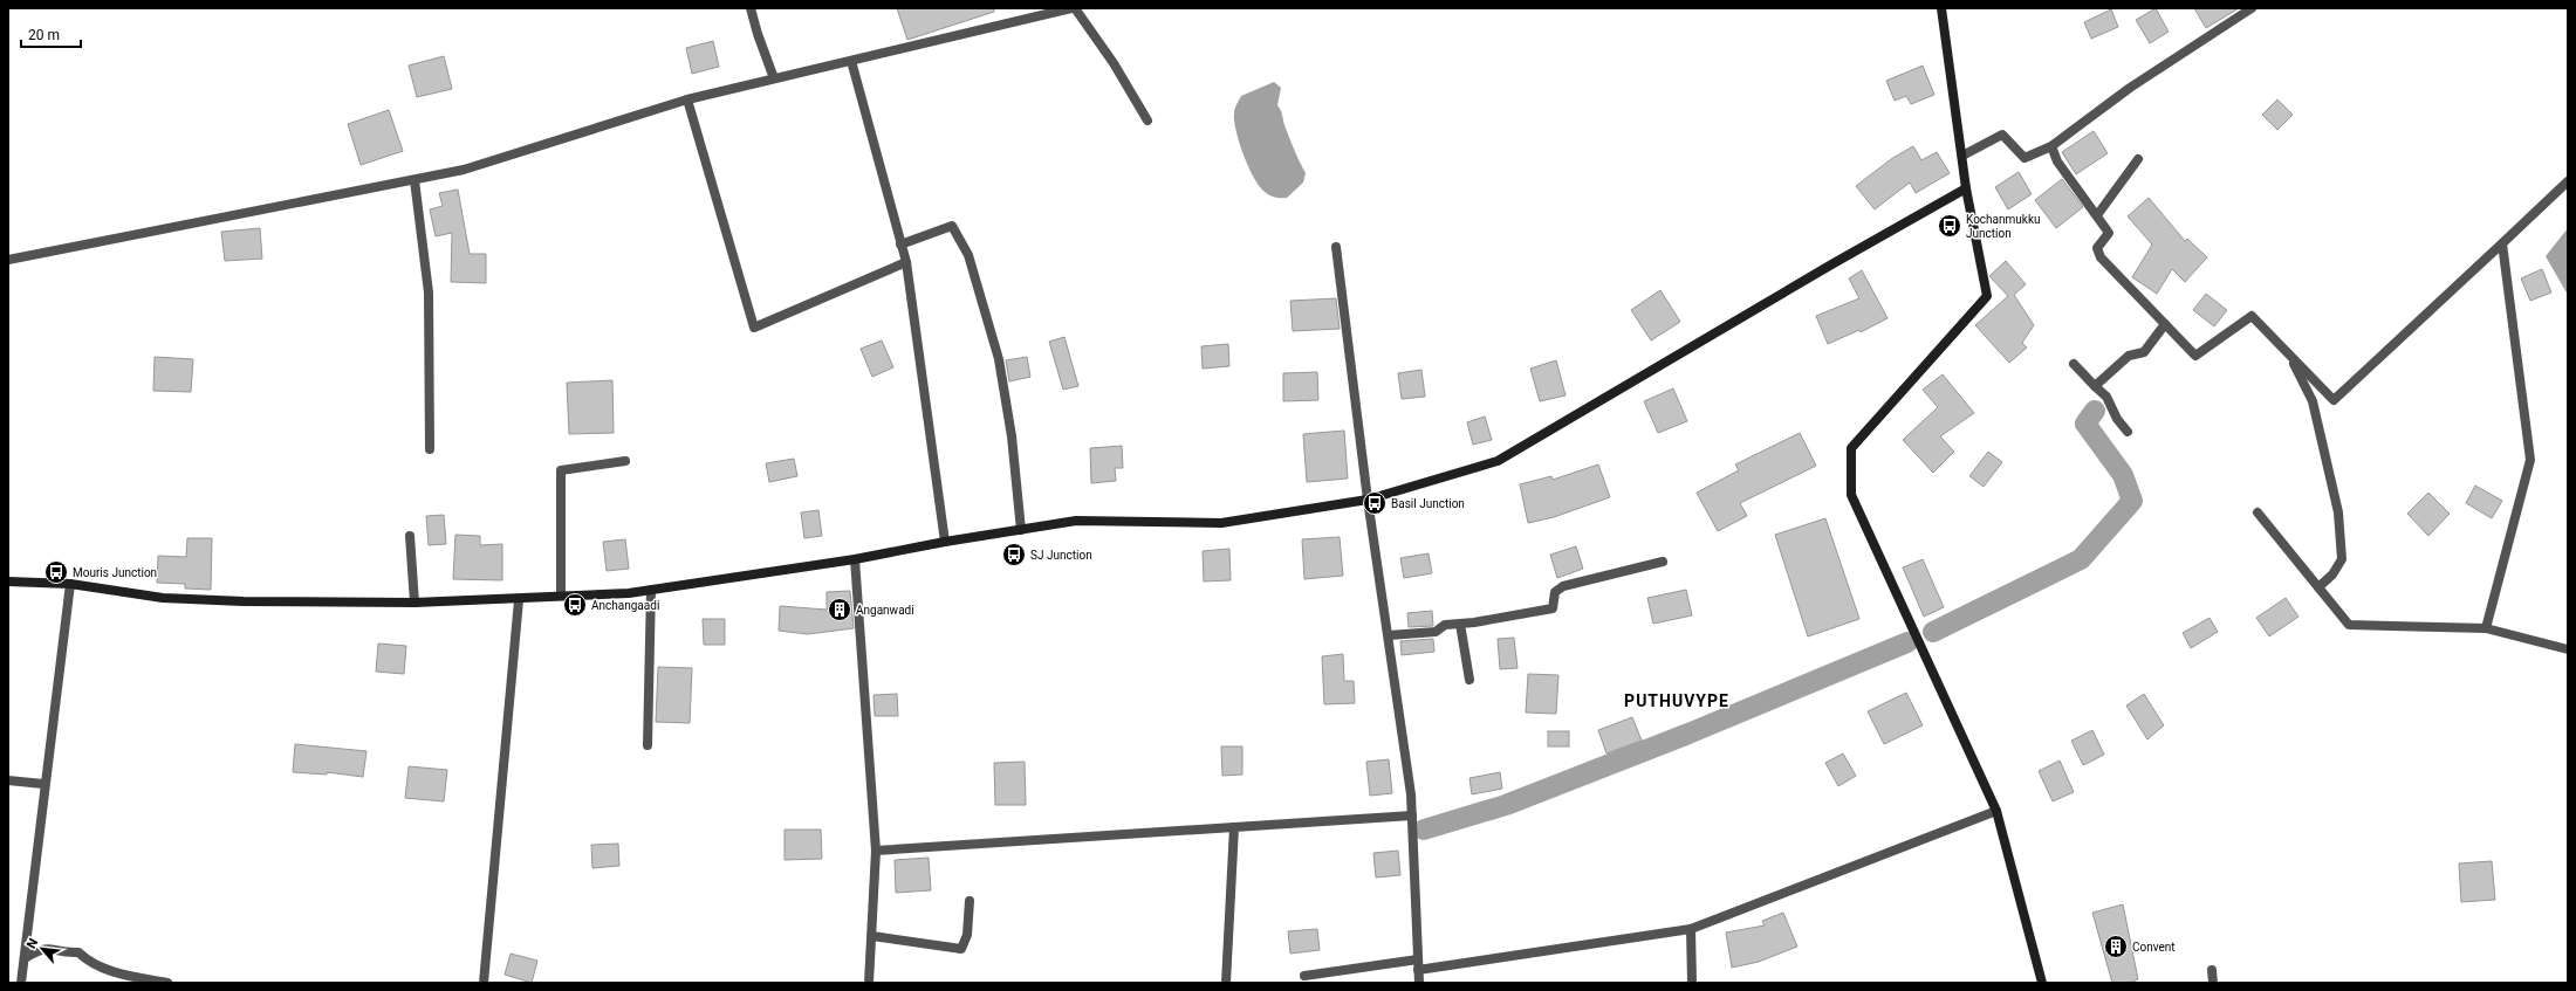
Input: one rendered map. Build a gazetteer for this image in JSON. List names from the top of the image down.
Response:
{
  "districts": ["PUTHUVYPE"],
  "places": {
    "bus stop": [
      "Kochanmukku Junction",
      "Basil Junction",
      "SJ Junction",
      "Mouris Junction",
      "Anchangaadi"
    ],
    "building": ["Anganwadi", "Convent"]
  },
  "scale_bar": "20 m",
  "north": "top left"
}
